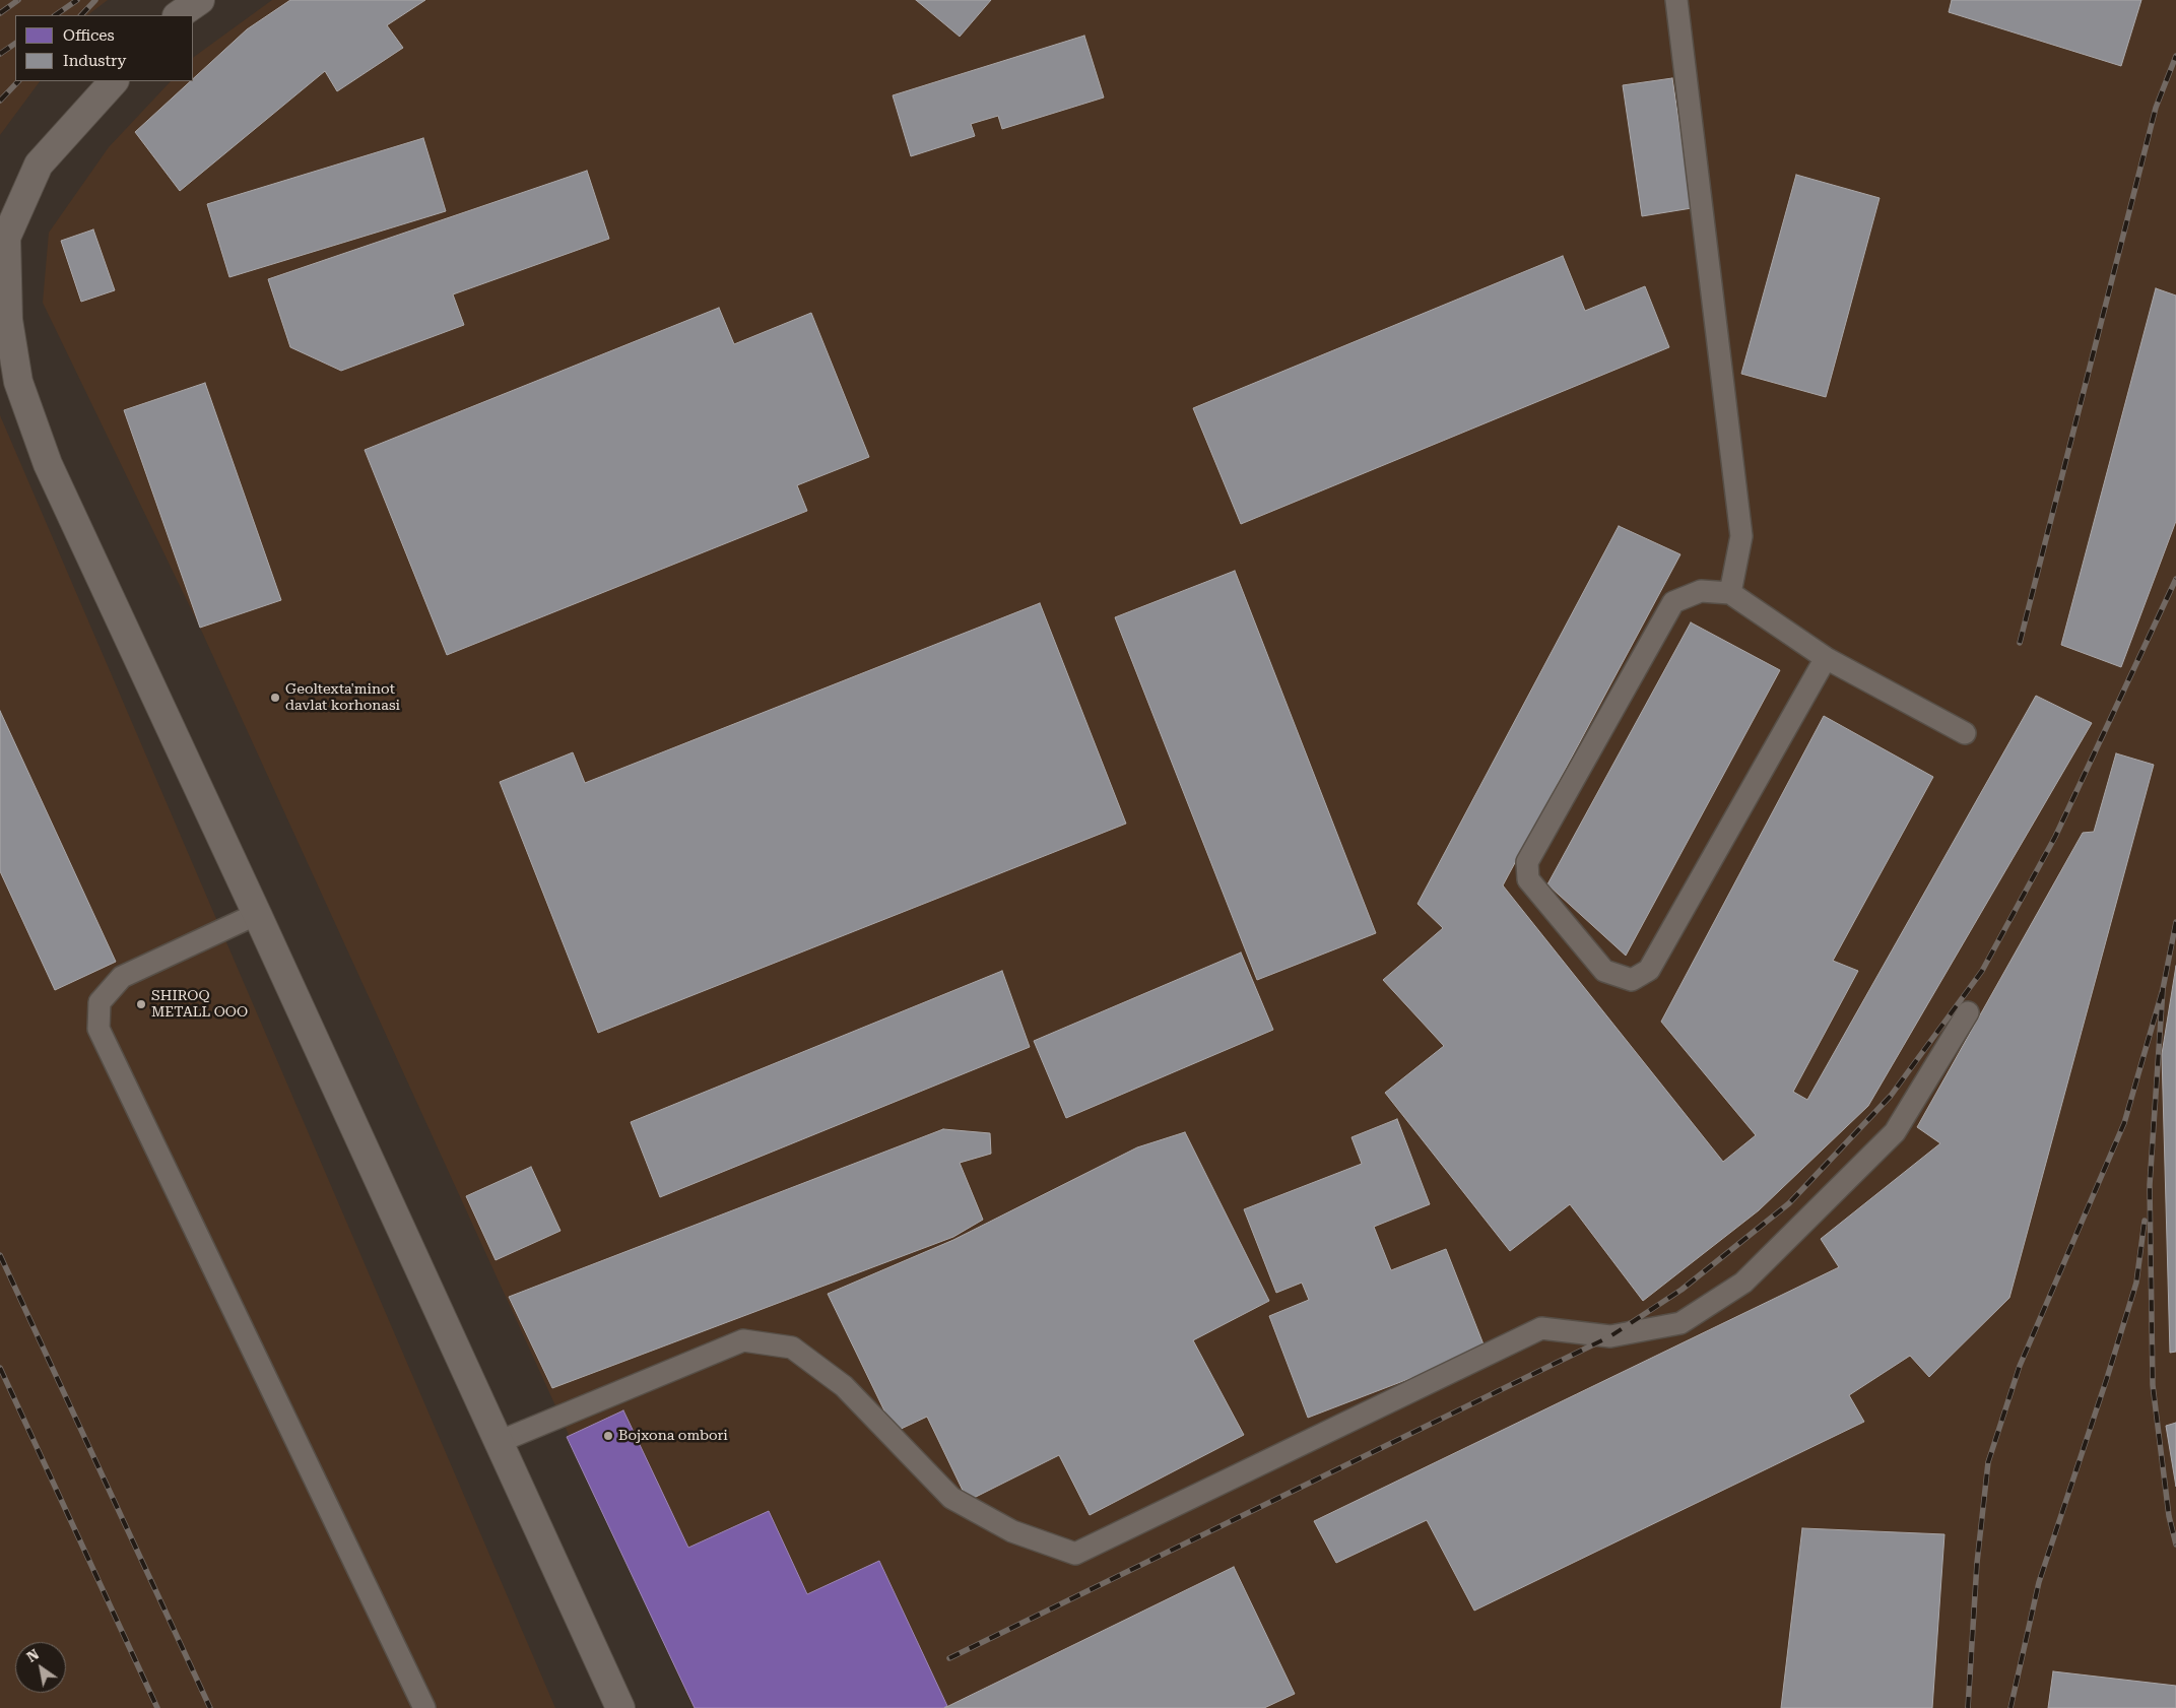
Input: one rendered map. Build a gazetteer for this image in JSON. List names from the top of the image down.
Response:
{
  "places": ["Geoltexta'minot davlat korhonasi", "SHIROQ METALL ООО", "Bojxona ombori"],
  "legend": ["Offices", "Industry"],
  "north": "top left"
}
